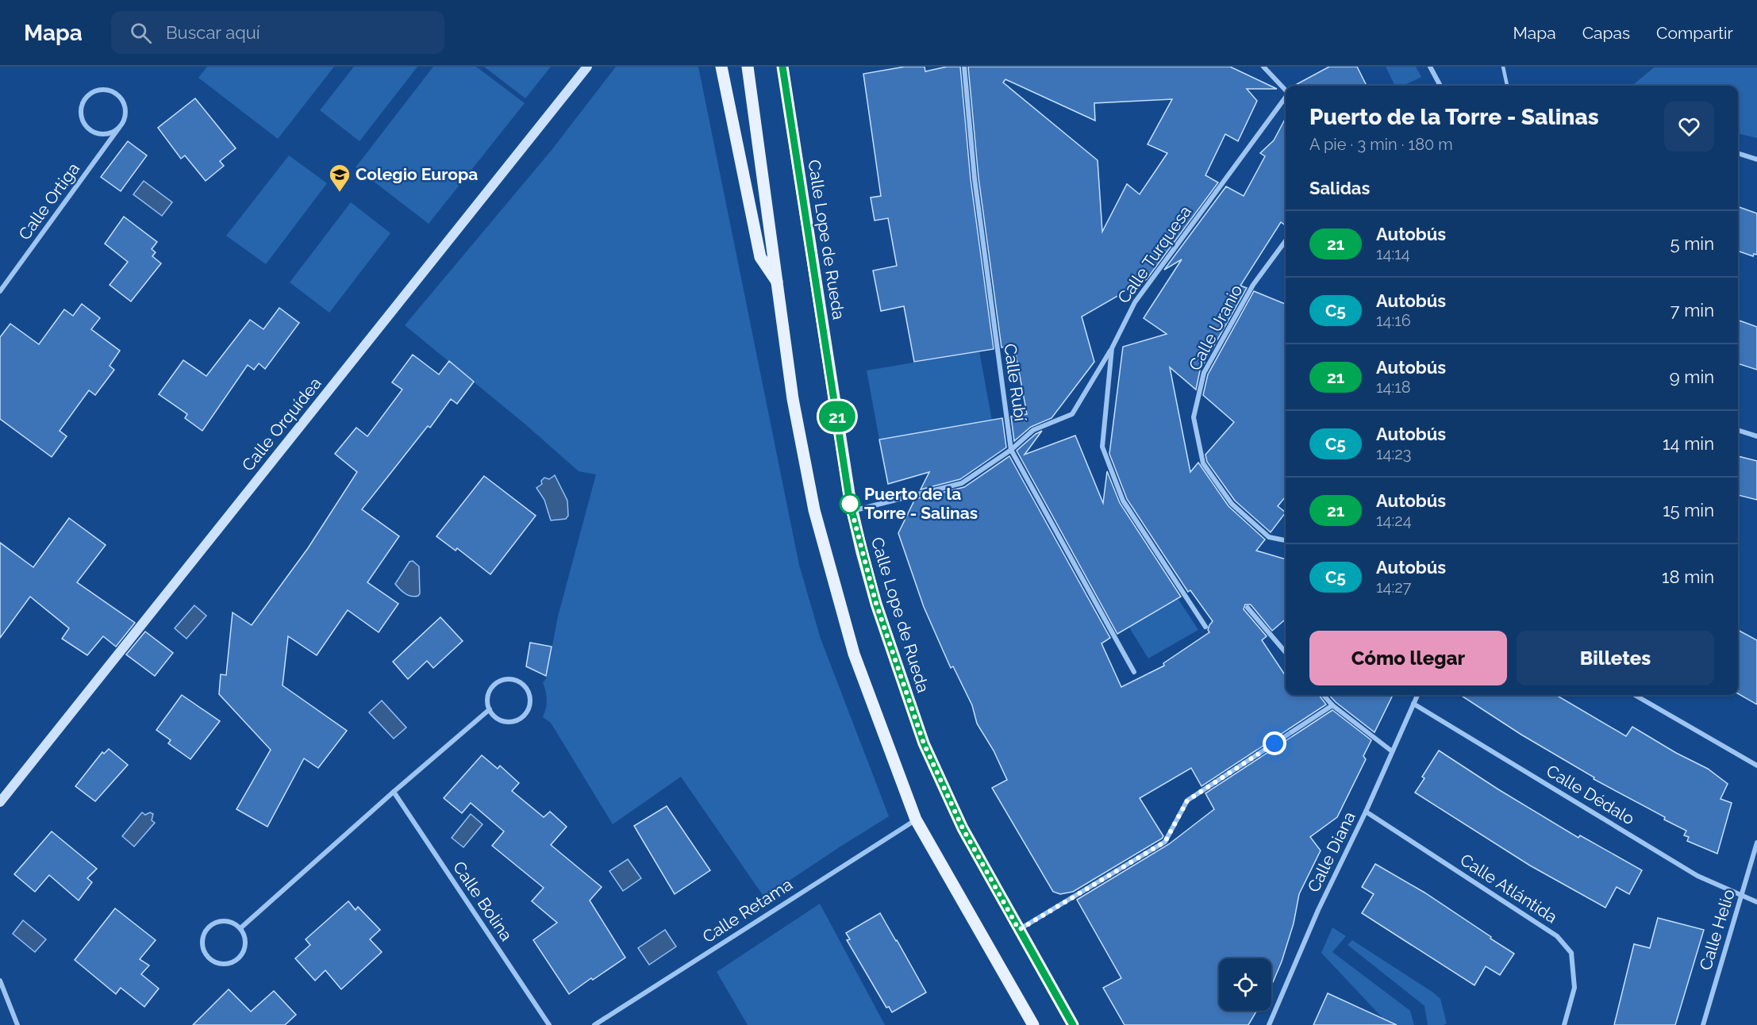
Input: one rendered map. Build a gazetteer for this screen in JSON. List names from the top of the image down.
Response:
{
  "streets": {
    "main road": ["Calle Lope de Rueda"],
    "street": [
      "Calle Ortiga",
      "Calle Turquesa",
      "Calle Uranio",
      "Calle Rubí",
      "Calle Orquídea",
      "Calle Dédalo",
      "Calle Diana",
      "Calle Atlántida",
      "Calle Bolina",
      "Calle Retama",
      "Calle Helio"
    ]
  },
  "crossings": [
    ["Calle Dédalo", "Calle Diana"],
    ["Calle Dédalo", "Calle Helio"],
    ["Calle Diana", "Calle Atlántida"]
  ],
  "places": {
    "school or university": ["Colegio Europa"],
    "other": ["Puerto de la Torre - Salinas"]
  },
  "lines": ["bus line 21"],
  "page": {
    "header": "Mapa",
    "search": "Buscar aquí",
    "nav": ["Mapa", "Capas", "Compartir"],
    "on_map": "21",
    "heading": [
      ["Puerto de la Torre - Salinas", "A pie · 3 min · 180 m"],
      "Salidas"
    ],
    "list": [
      {
        "mark": "21",
        "name": "Autobús",
        "note": "14:14",
        "value": "5 min"
      },
      {
        "mark": "C5",
        "name": "Autobús",
        "note": "14:16",
        "value": "7 min"
      },
      {
        "mark": "21",
        "name": "Autobús",
        "note": "14:18",
        "value": "9 min"
      },
      {
        "mark": "C5",
        "name": "Autobús",
        "note": "14:23",
        "value": "14 min"
      },
      {
        "mark": "21",
        "name": "Autobús",
        "note": "14:24",
        "value": "15 min"
      },
      {
        "mark": "C5",
        "name": "Autobús",
        "note": "14:27",
        "value": "18 min"
      }
    ],
    "buttons": ["Cómo llegar", "Billetes"]
  }
}
